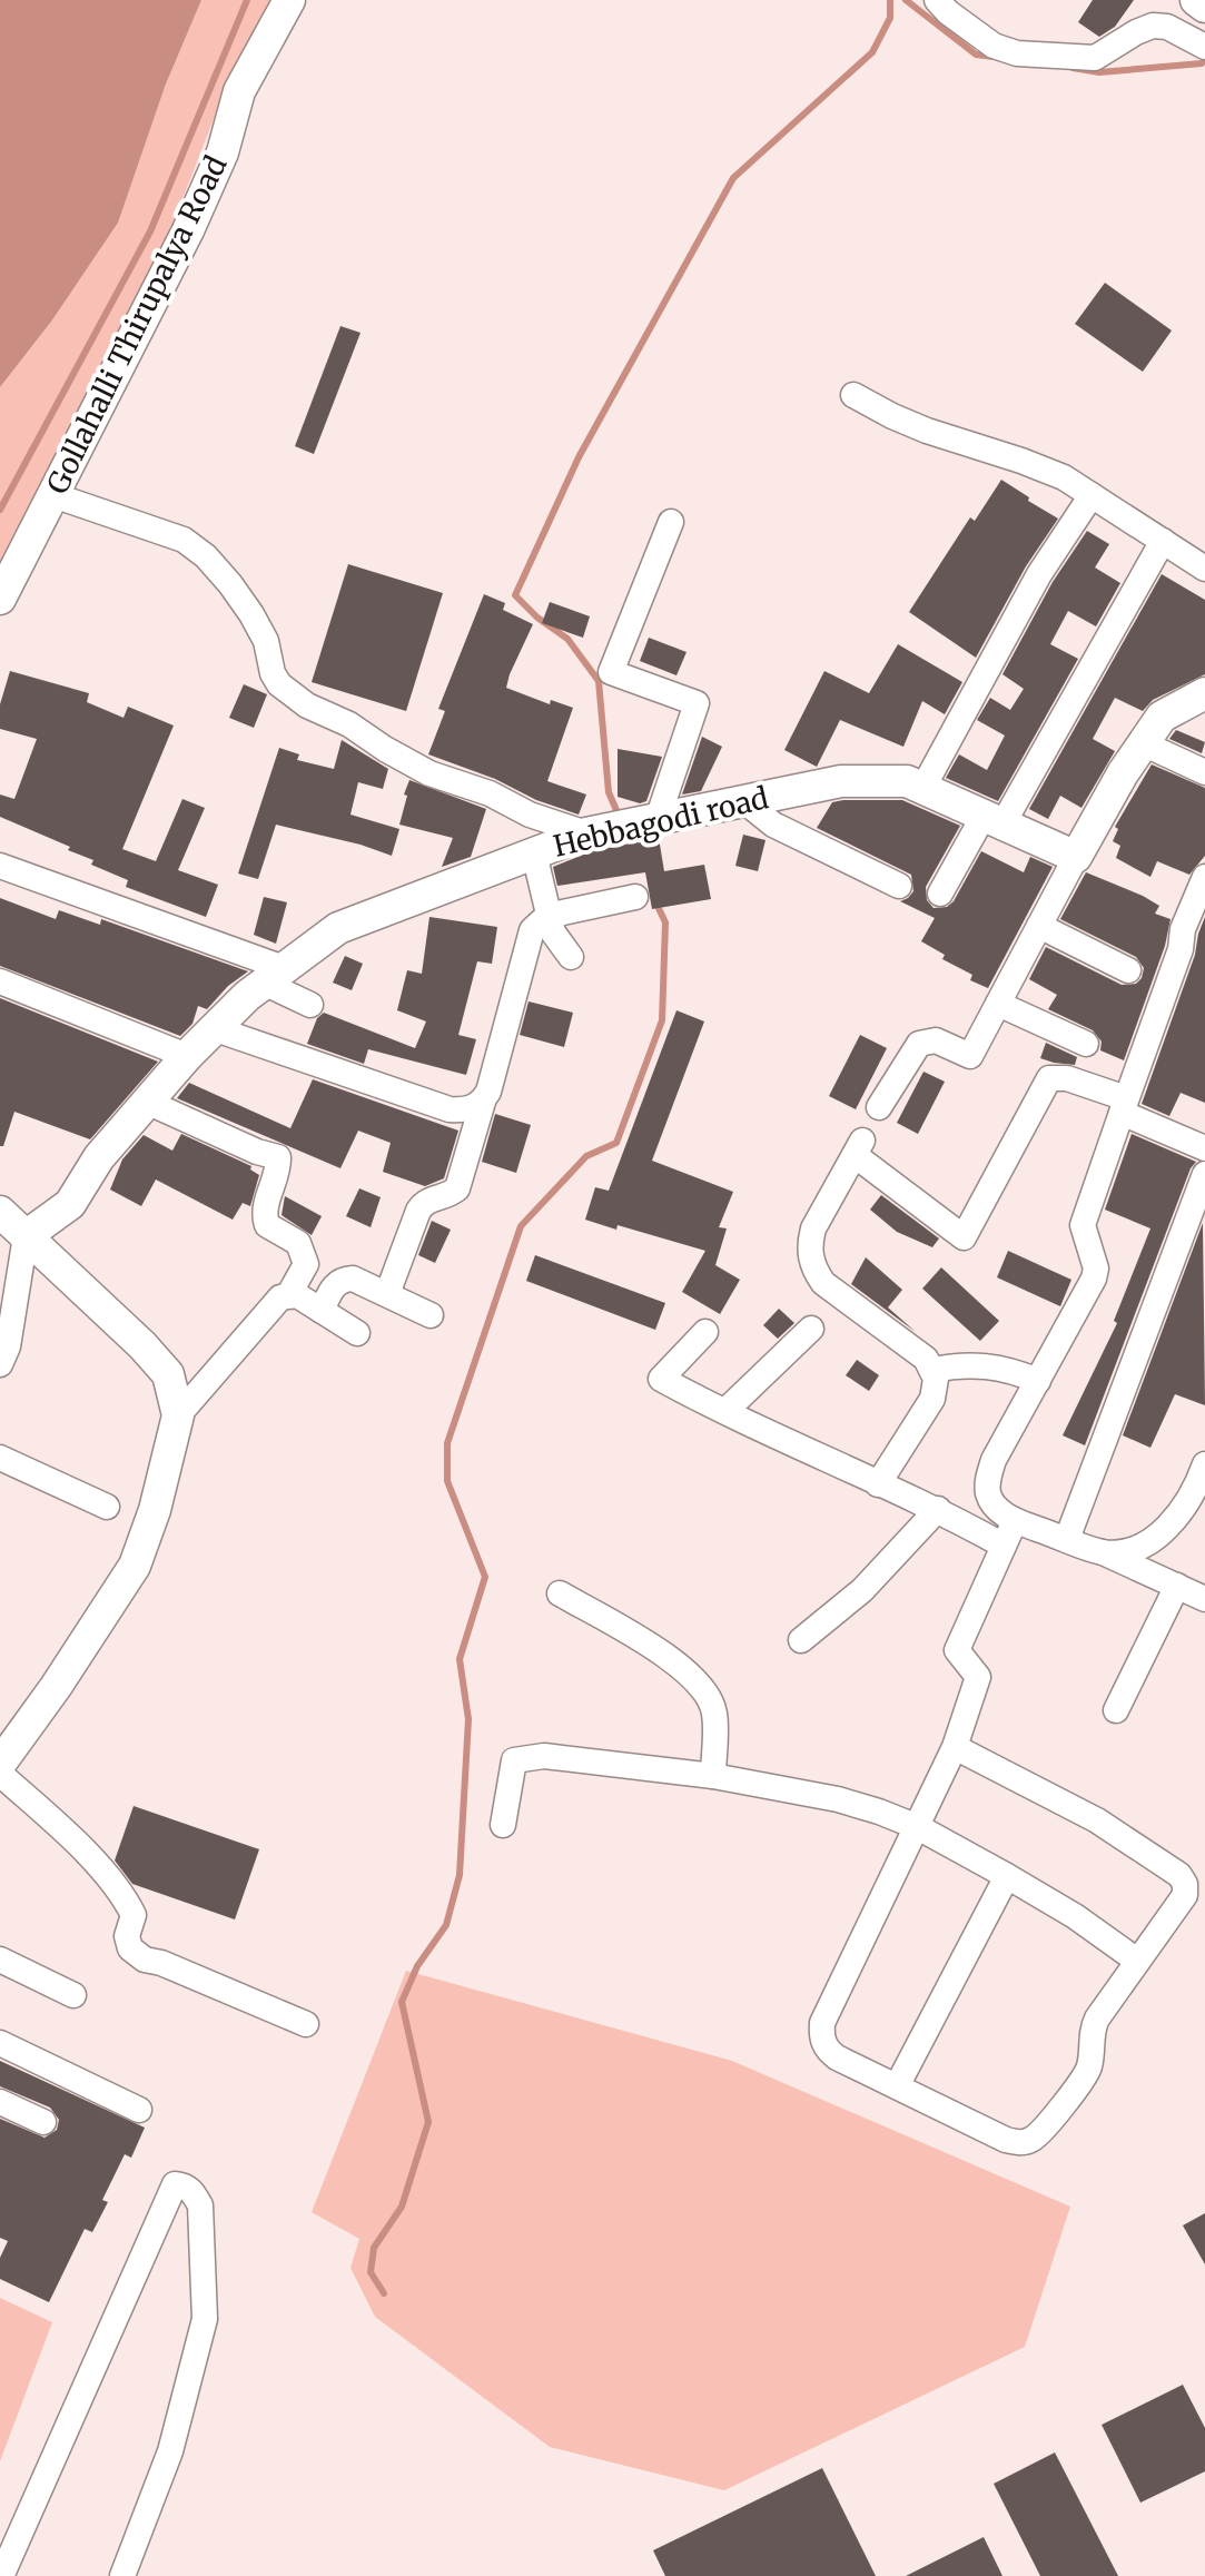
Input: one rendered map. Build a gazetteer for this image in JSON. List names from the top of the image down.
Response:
{
  "streets": {
    "street": ["Gollahalli Thirupalya Road", "Hebbagodi road"]
  }
}
